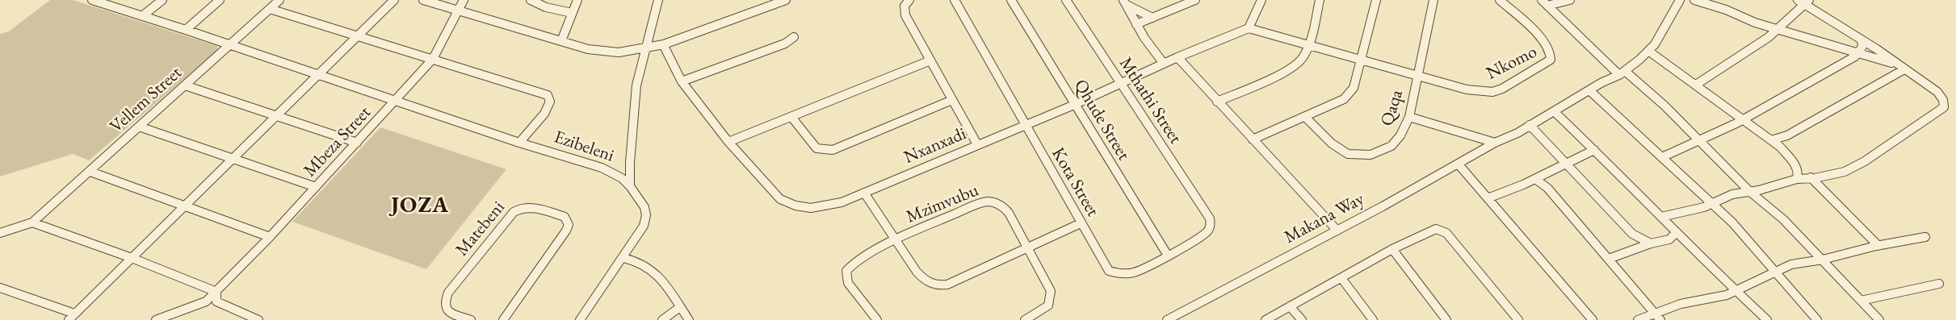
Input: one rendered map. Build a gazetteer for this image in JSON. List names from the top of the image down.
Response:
{
  "streets": {
    "street": [
      "Nkomo",
      "Vellem Street",
      "Mthathi Street",
      "Qaqa",
      "Qhude Street",
      "Mbeza Street",
      "Nxanxadi",
      "Ezibeleni",
      "Kota Street",
      "Mzimvubu",
      "Makana Way",
      "Matebeni"
    ]
  },
  "crossings": [
    ["Nkomo", "Qaqa"],
    ["Nkomo", "Nxanxadi"],
    ["Vellem Street", "Ezibeleni"],
    ["Mthathi Street", "Nxanxadi"],
    ["Mthathi Street", "Kota Street"],
    ["Qhude Street", "Nxanxadi"],
    ["Qhude Street", "Kota Street"],
    ["Mbeza Street", "Ezibeleni"],
    ["Nxanxadi", "Kota Street"]
  ],
  "districts": ["JOZA"]
}
